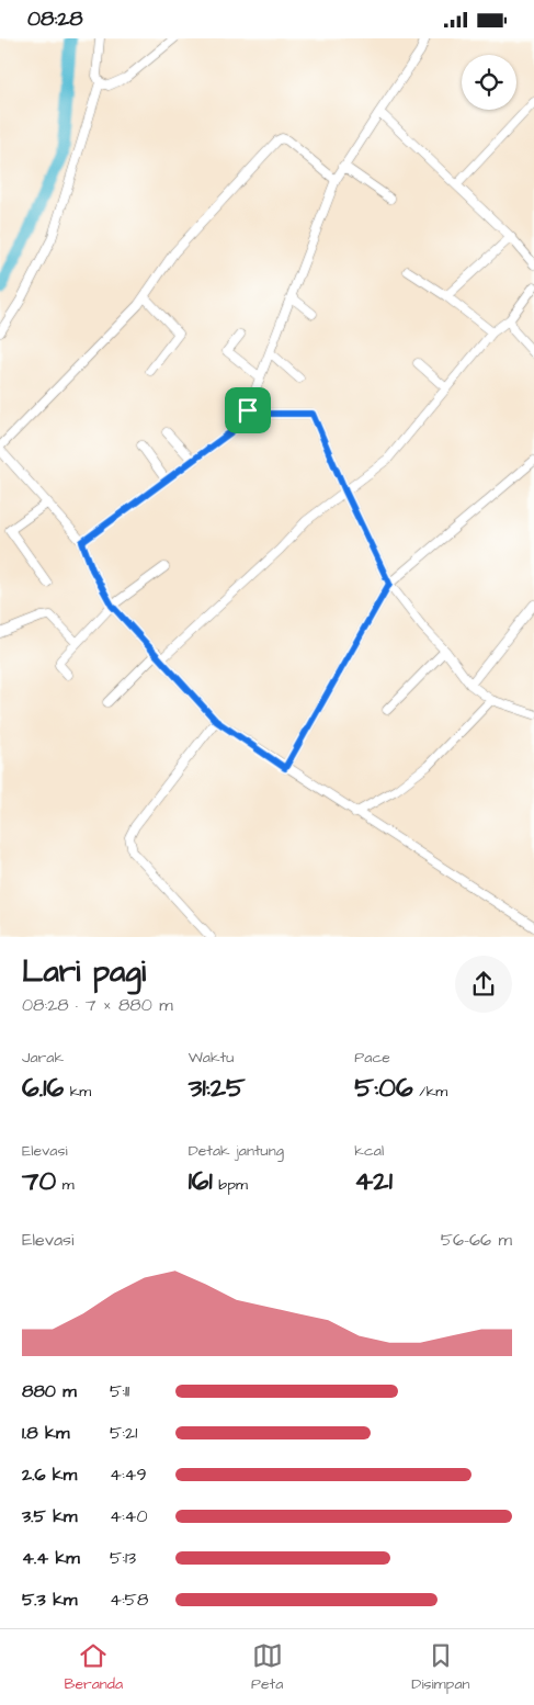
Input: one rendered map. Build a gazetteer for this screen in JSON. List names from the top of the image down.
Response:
{
  "page": {
    "status": "08:28",
    "heading": ["Lari pagi", "08:28 · 7 × 880 m"],
    "stats": [
      ["Jarak", "6.16 km"],
      ["Waktu", "31:25"],
      ["Pace", "5:06 /km"],
      ["Elevasi", "70 m"],
      ["Detak jantung", "161 bpm"],
      ["kcal", "421"]
    ],
    "chart": ["Elevasi", "56–66 m"],
    "list": [
      {
        "name": "880 m",
        "note": "5:11"
      },
      {
        "name": "1.8 km",
        "note": "5:21"
      },
      {
        "name": "2.6 km",
        "note": "4:49"
      },
      {
        "name": "3.5 km",
        "note": "4:40"
      },
      {
        "name": "4.4 km",
        "note": "5:13"
      },
      {
        "name": "5.3 km",
        "note": "4:58"
      }
    ],
    "tabs": ["Beranda", "Peta", "Disimpan"]
  }
}
